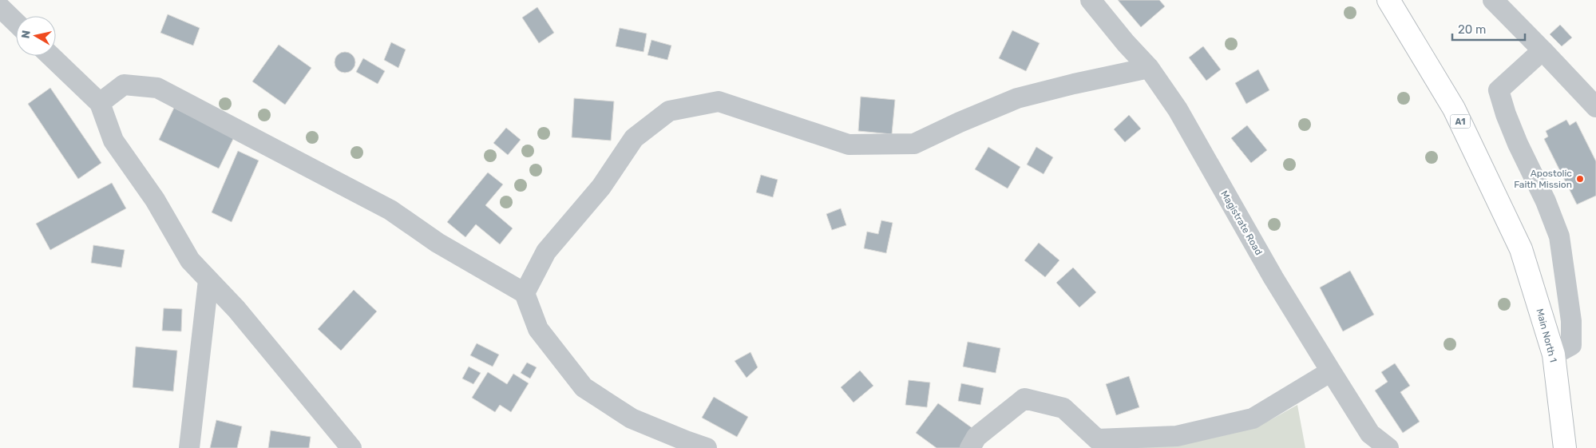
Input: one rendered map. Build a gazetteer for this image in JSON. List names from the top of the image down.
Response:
{
  "streets": {
    "main road": ["A1", "Main North 1"],
    "street": ["Magistrate Road"]
  },
  "places": ["Apostolic Faith Mission"],
  "scale_bar": "20 m",
  "north": "left"
}
